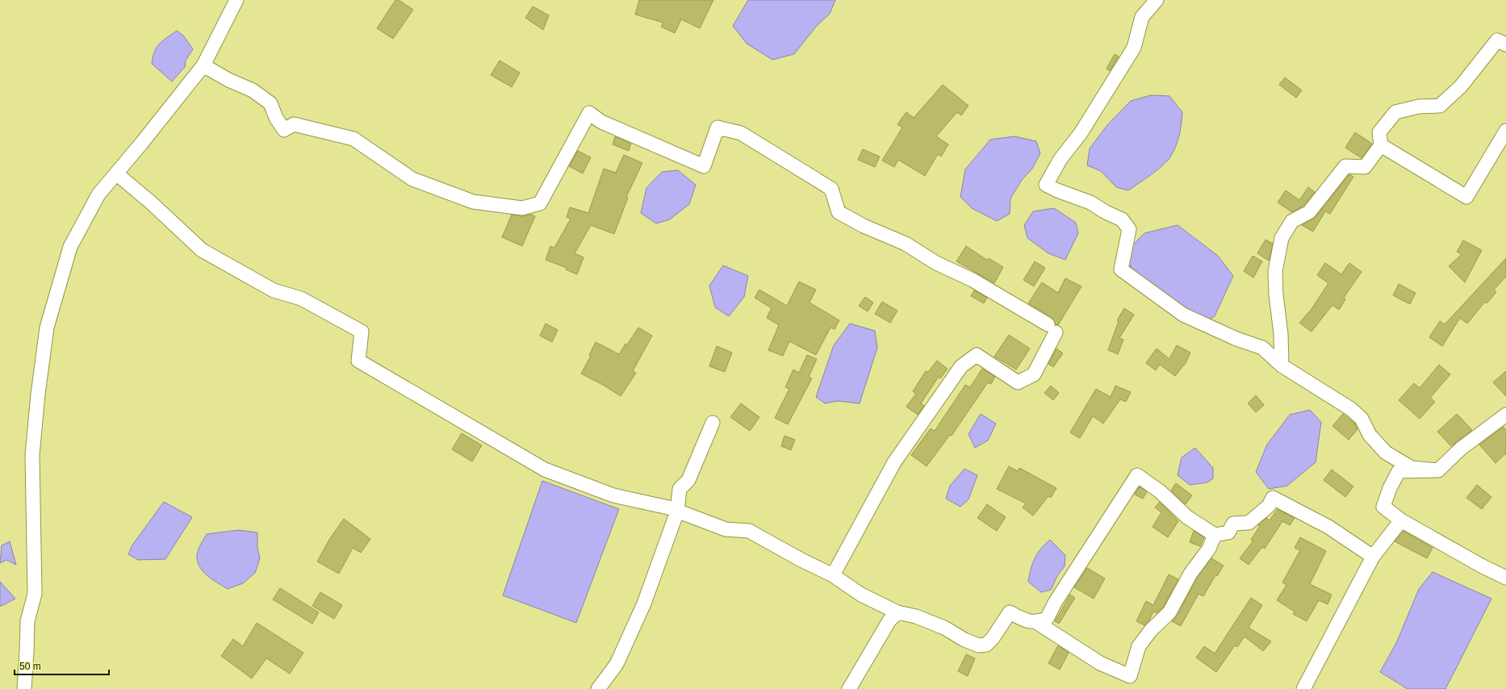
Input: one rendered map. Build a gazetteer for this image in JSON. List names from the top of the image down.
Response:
{
  "scale_bar": "50 m"
}
